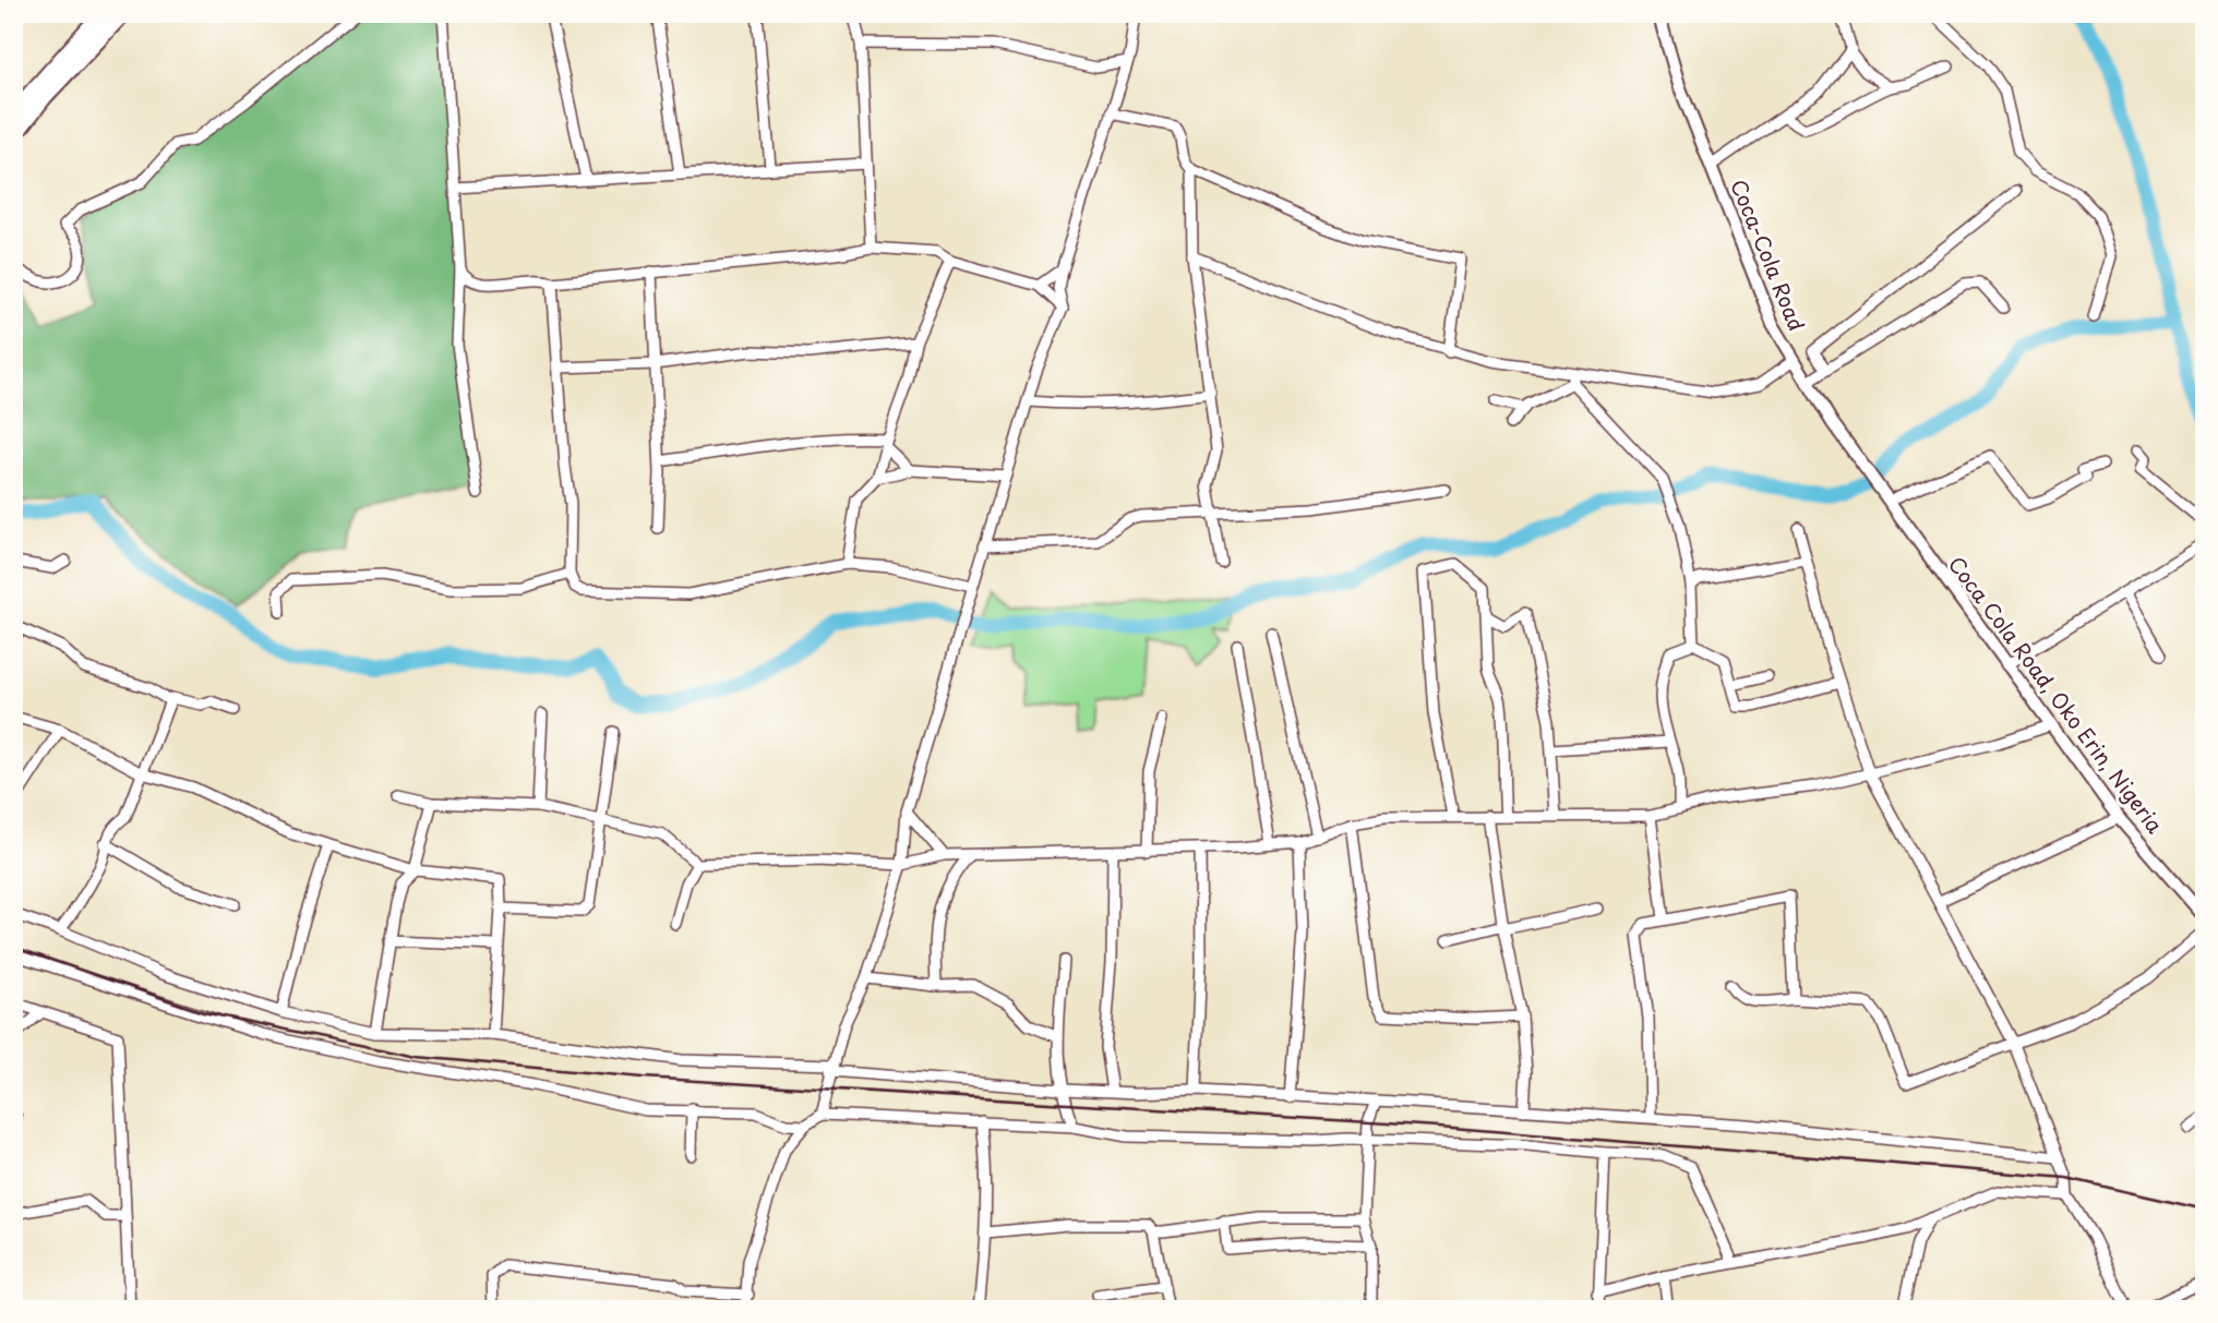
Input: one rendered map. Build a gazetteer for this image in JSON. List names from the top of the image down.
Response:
{
  "streets": {
    "street": ["Coca-Cola Road", "Coca Cola Road, Oko Erin, Nigeria"]
  },
  "crossings": [
    ["Coca-Cola Road", "Coca Cola Road, Oko Erin, Nigeria"]
  ]
}
